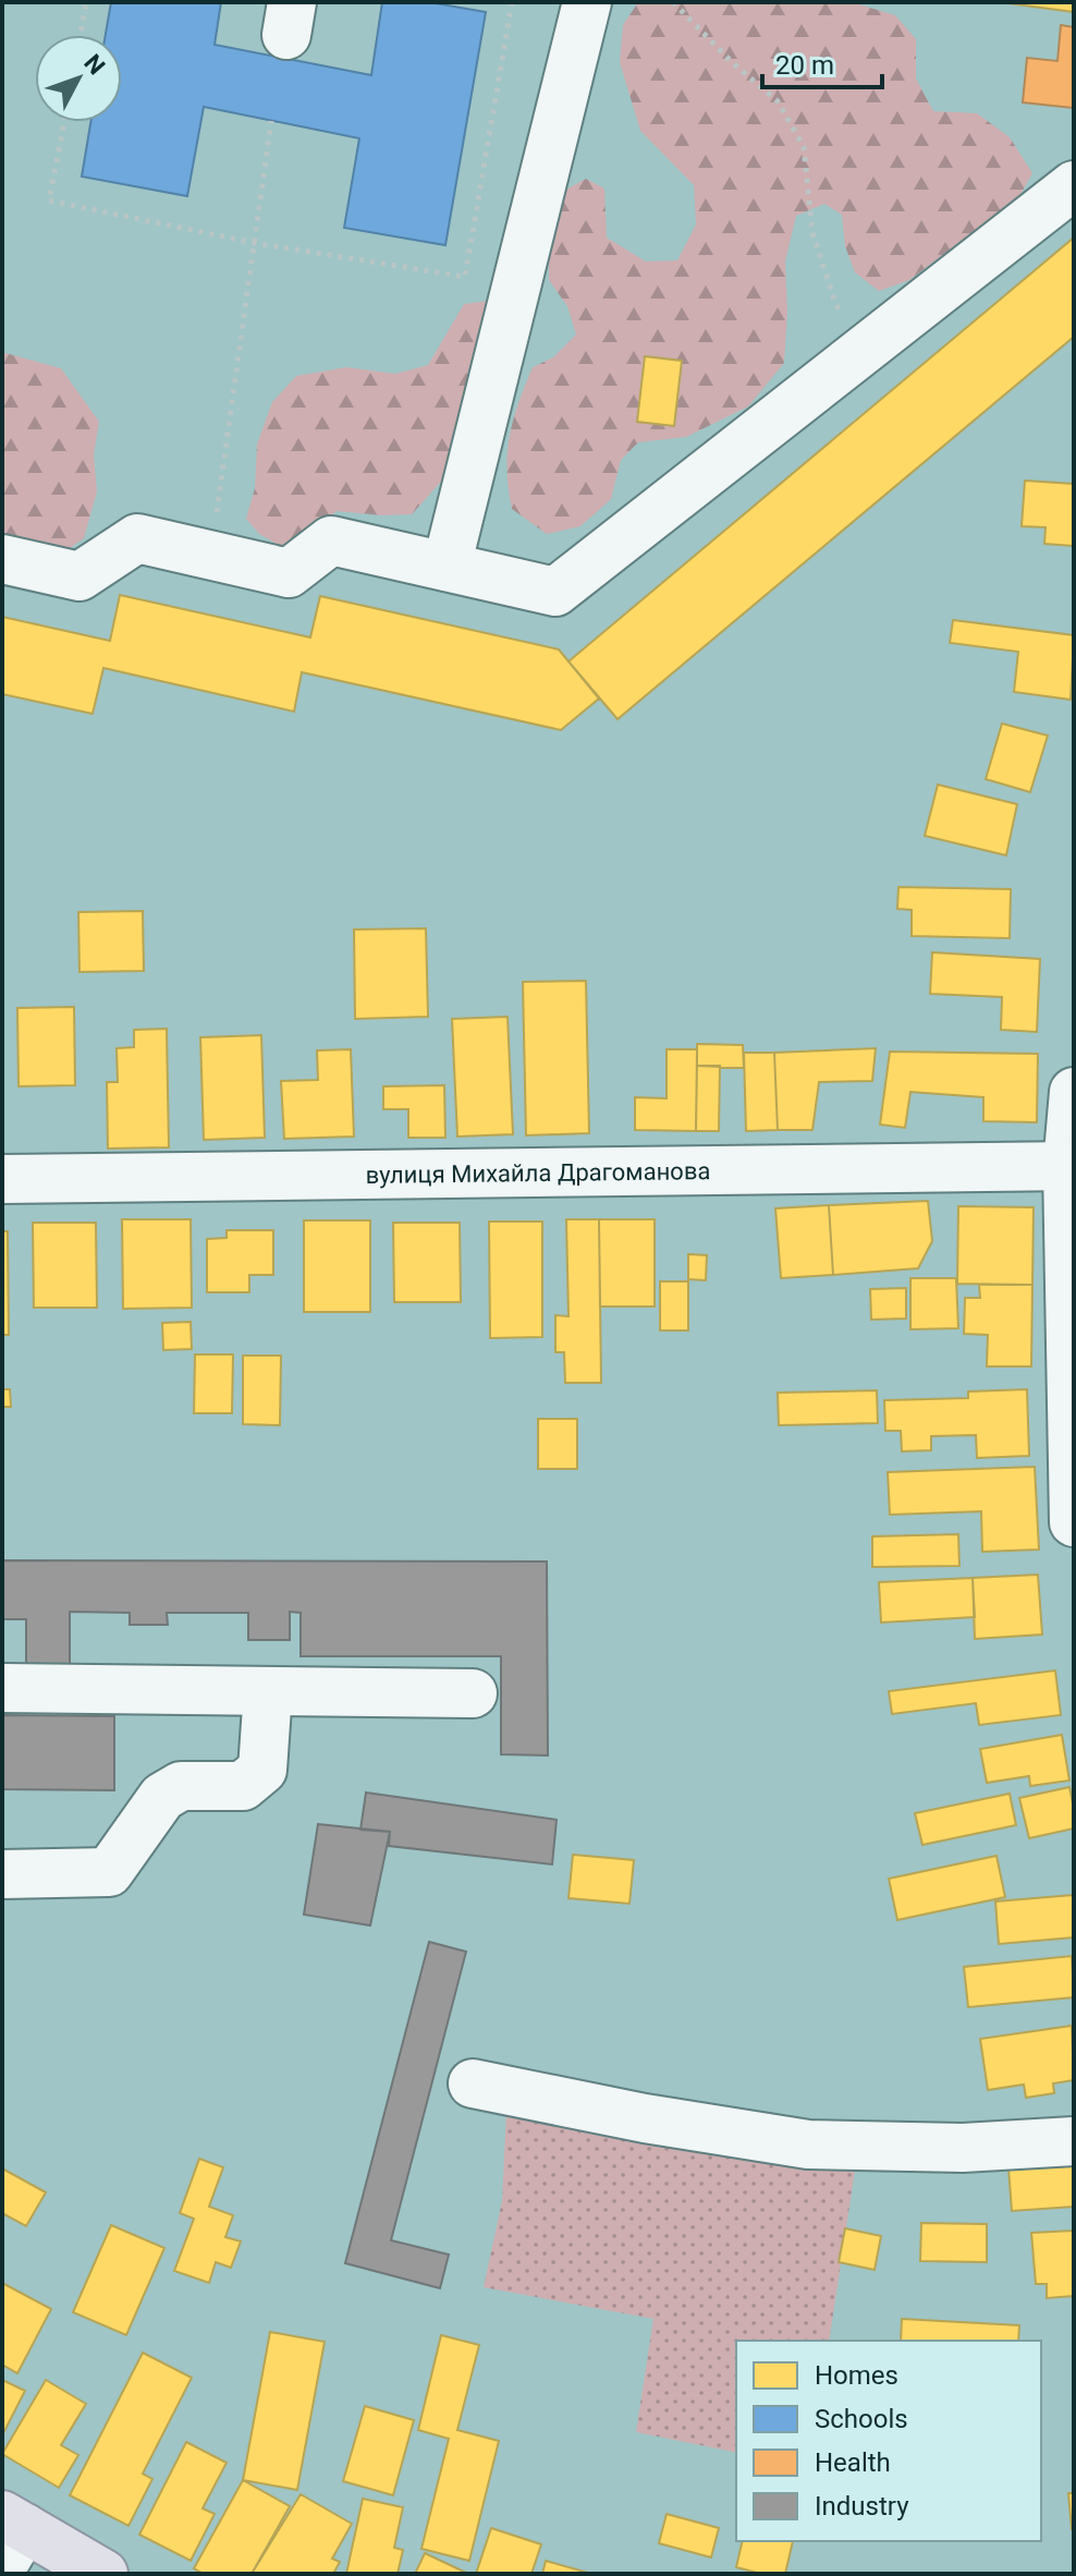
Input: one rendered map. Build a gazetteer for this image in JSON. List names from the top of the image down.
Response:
{
  "streets": {
    "street": ["вулиця Михайла Драгоманова"]
  },
  "legend": [
    "Homes",
    "Schools",
    "Health",
    "Industry"
  ],
  "scale_bar": "20 m",
  "north": "top right"
}
